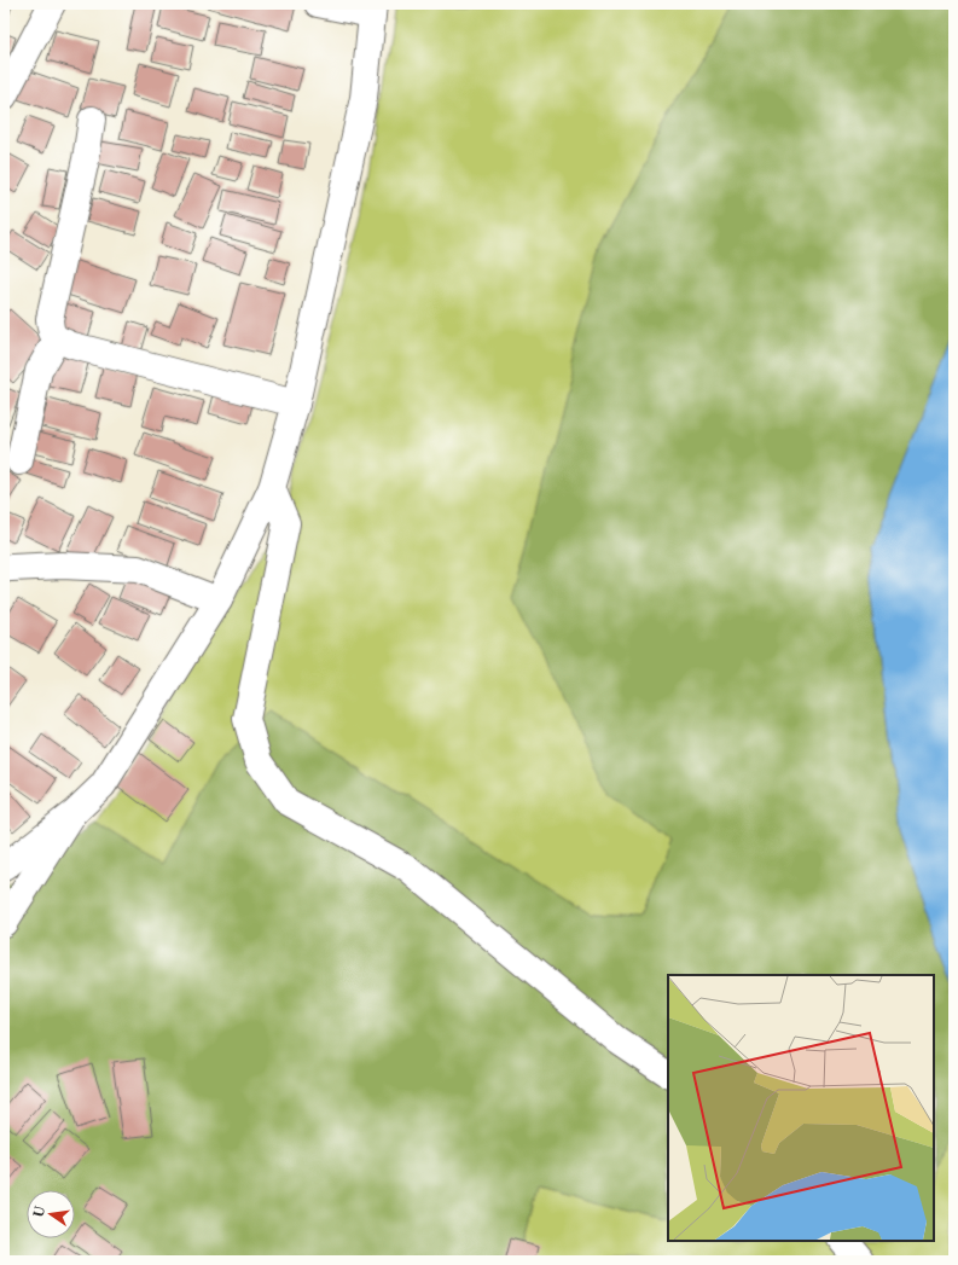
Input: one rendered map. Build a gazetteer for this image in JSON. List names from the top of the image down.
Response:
{
  "north": "left"
}
